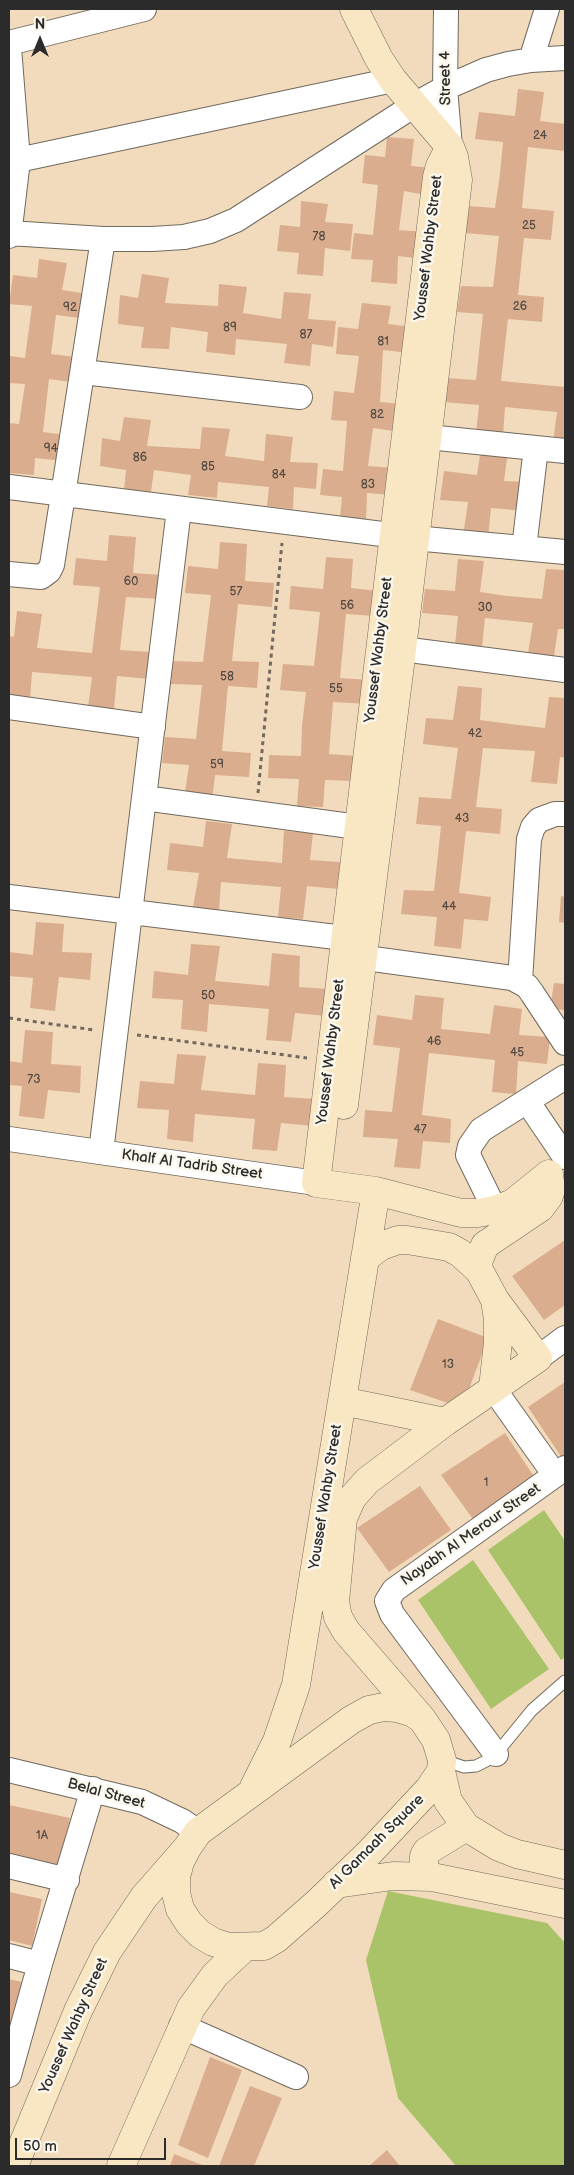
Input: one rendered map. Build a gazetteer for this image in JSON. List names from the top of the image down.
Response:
{
  "streets": {
    "street": [
      "Street 4",
      "Youssef Wahby Street",
      "Khalf Al Tadrib Street",
      "Nayabh Al Merour Street",
      "Belal Street",
      "Al Gamaah Square"
    ]
  },
  "crossings": [
    ["Street 4", "Youssef Wahby Street"],
    ["Youssef Wahby Street", "Khalf Al Tadrib Street"],
    ["Youssef Wahby Street", "Belal Street"],
    ["Youssef Wahby Street", "Al Gamaah Square"],
    ["Belal Street", "Al Gamaah Square"]
  ],
  "house_numbers": [
    "24",
    "25",
    "78",
    "26",
    "92",
    "89",
    "87",
    "81",
    "82",
    "94",
    "86",
    "85",
    "84",
    "83",
    "60",
    "57",
    "56",
    "30",
    "58",
    "55",
    "42",
    "59",
    "43",
    "44",
    "50",
    "46",
    "45",
    "73",
    "47",
    "13",
    "1",
    "1A"
  ],
  "scale_bar": "50 m",
  "north": "top"
}
